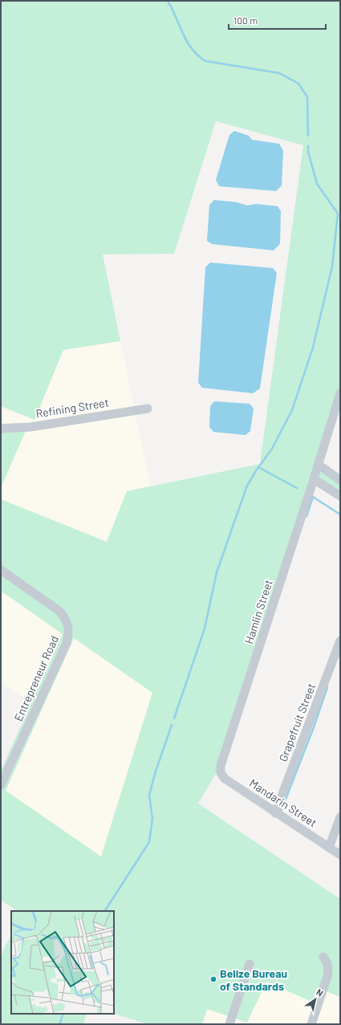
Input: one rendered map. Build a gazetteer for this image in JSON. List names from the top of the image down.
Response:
{
  "streets": {
    "street": [
      "Refining Street",
      "Hamlin Street",
      "Entrepreneur Road",
      "Grapefruit Street",
      "Mandarin Street"
    ]
  },
  "crossings": [
    ["Hamlin Street", "Mandarin Street"],
    ["Grapefruit Street", "Mandarin Street"]
  ],
  "places": ["Belize Bureau of Standards"],
  "scale_bar": "100 m",
  "north": "top right"
}
